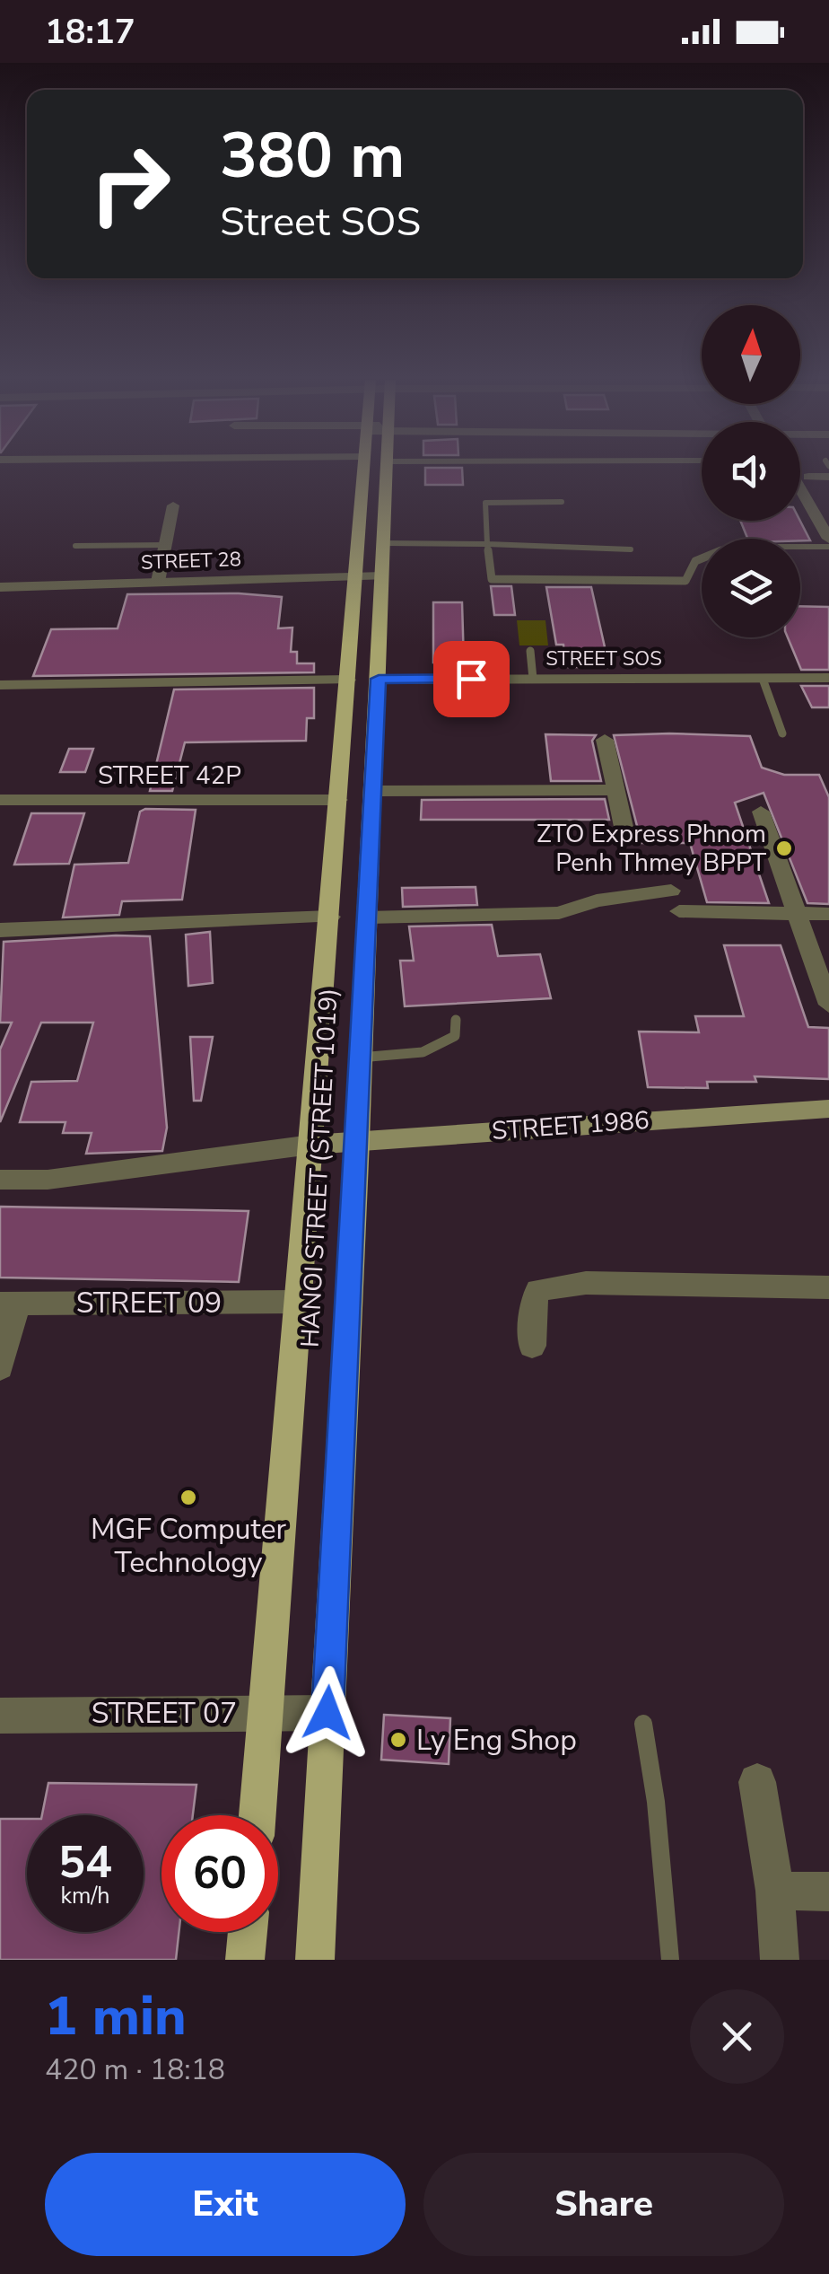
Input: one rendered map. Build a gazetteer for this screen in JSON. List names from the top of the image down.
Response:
{
  "streets": {
    "main road": ["STREET 1986", "HANOI STREET (STREET 1019)"],
    "street": [
      "STREET 28",
      "STREET SOS",
      "STREET 42P",
      "STREET 09",
      "STREET 07"
    ]
  },
  "crossings": [
    ["STREET 28", "HANOI STREET (STREET 1019)"],
    ["STREET SOS", "HANOI STREET (STREET 1019)"],
    ["STREET 42P", "HANOI STREET (STREET 1019)"],
    ["STREET 1986", "HANOI STREET (STREET 1019)"],
    ["HANOI STREET (STREET 1019)", "STREET 09"],
    ["HANOI STREET (STREET 1019)", "STREET 07"]
  ],
  "places": ["ZTO Express Phnom Penh Thmey BPPT", "MGF Computer Technology", "Ly Eng Shop"],
  "north": "top",
  "page": {
    "status": "18:17",
    "turn": ["380 m", "Street SOS"],
    "speed": "54 km/h",
    "limit": "60",
    "heading": ["1 min", "420 m · 18:18"],
    "buttons": ["Exit", "Share"]
  }
}
